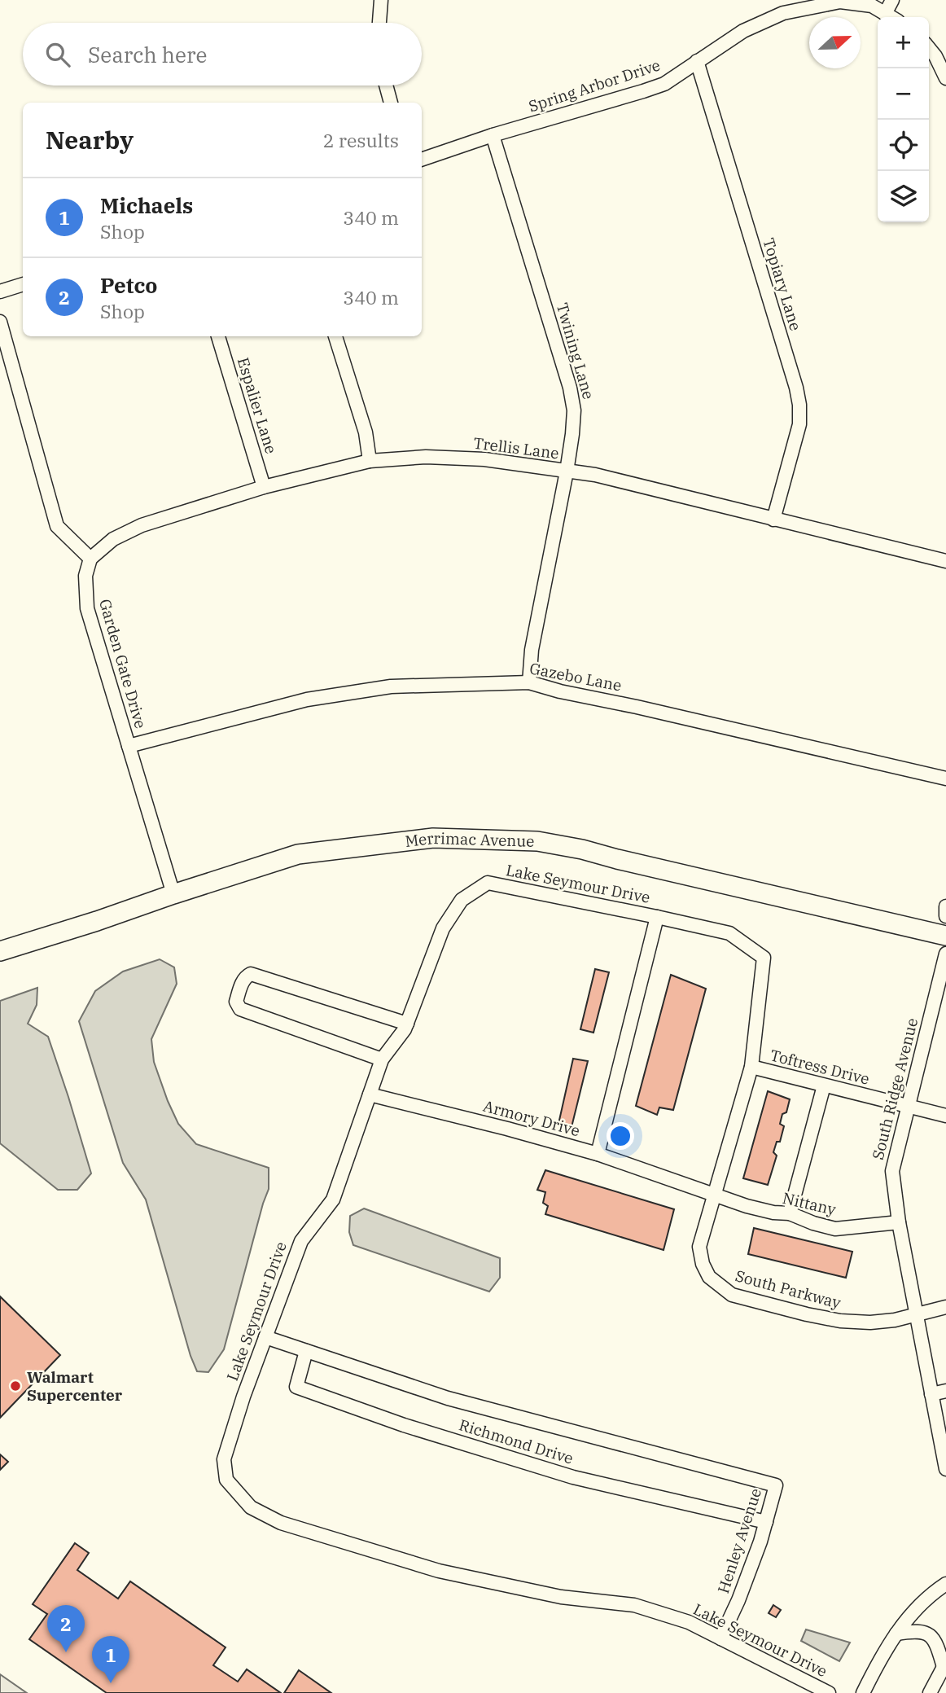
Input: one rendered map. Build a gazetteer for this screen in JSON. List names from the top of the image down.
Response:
{
  "streets": {
    "street": [
      "Spring Arbor Drive",
      "Topiary Lane",
      "Twining Lane",
      "Espalier Lane",
      "Trellis Lane",
      "Garden Gate Drive",
      "Gazebo Lane",
      "Merrimac Avenue",
      "Lake Seymour Drive",
      "Toftress Drive",
      "South Ridge Avenue",
      "Armory Drive",
      "Nittany",
      "South Parkway",
      "Richmond Drive",
      "Henley Avenue"
    ]
  },
  "crossings": [
    ["Spring Arbor Drive", "Topiary Lane"],
    ["Spring Arbor Drive", "Twining Lane"],
    ["Topiary Lane", "Trellis Lane"],
    ["Twining Lane", "Trellis Lane"],
    ["Twining Lane", "Gazebo Lane"],
    ["Espalier Lane", "Trellis Lane"],
    ["Trellis Lane", "Garden Gate Drive"],
    ["Garden Gate Drive", "Gazebo Lane"],
    ["Garden Gate Drive", "Merrimac Avenue"],
    ["Lake Seymour Drive", "Toftress Drive"],
    ["Lake Seymour Drive", "Armory Drive"],
    ["Lake Seymour Drive", "Nittany"],
    ["Lake Seymour Drive", "South Parkway"],
    ["Lake Seymour Drive", "Richmond Drive"],
    ["Lake Seymour Drive", "Henley Avenue"],
    ["Toftress Drive", "South Ridge Avenue"],
    ["South Ridge Avenue", "Nittany"],
    ["South Ridge Avenue", "South Parkway"],
    ["Armory Drive", "Nittany"],
    ["Armory Drive", "South Parkway"],
    ["Nittany", "South Parkway"],
    ["Richmond Drive", "Henley Avenue"]
  ],
  "places": ["Walmart Supercenter"],
  "north": "right",
  "page": {
    "map_buttons": ["+", "−"],
    "search": "Search here",
    "heading": ["Nearby", "2 results"],
    "list": [
      {
        "mark": "1",
        "name": "Michaels",
        "note": "Shop",
        "value": "340 m"
      },
      {
        "mark": "2",
        "name": "Petco",
        "note": "Shop",
        "value": "340 m"
      }
    ],
    "pins": ["2", "1"]
  }
}
